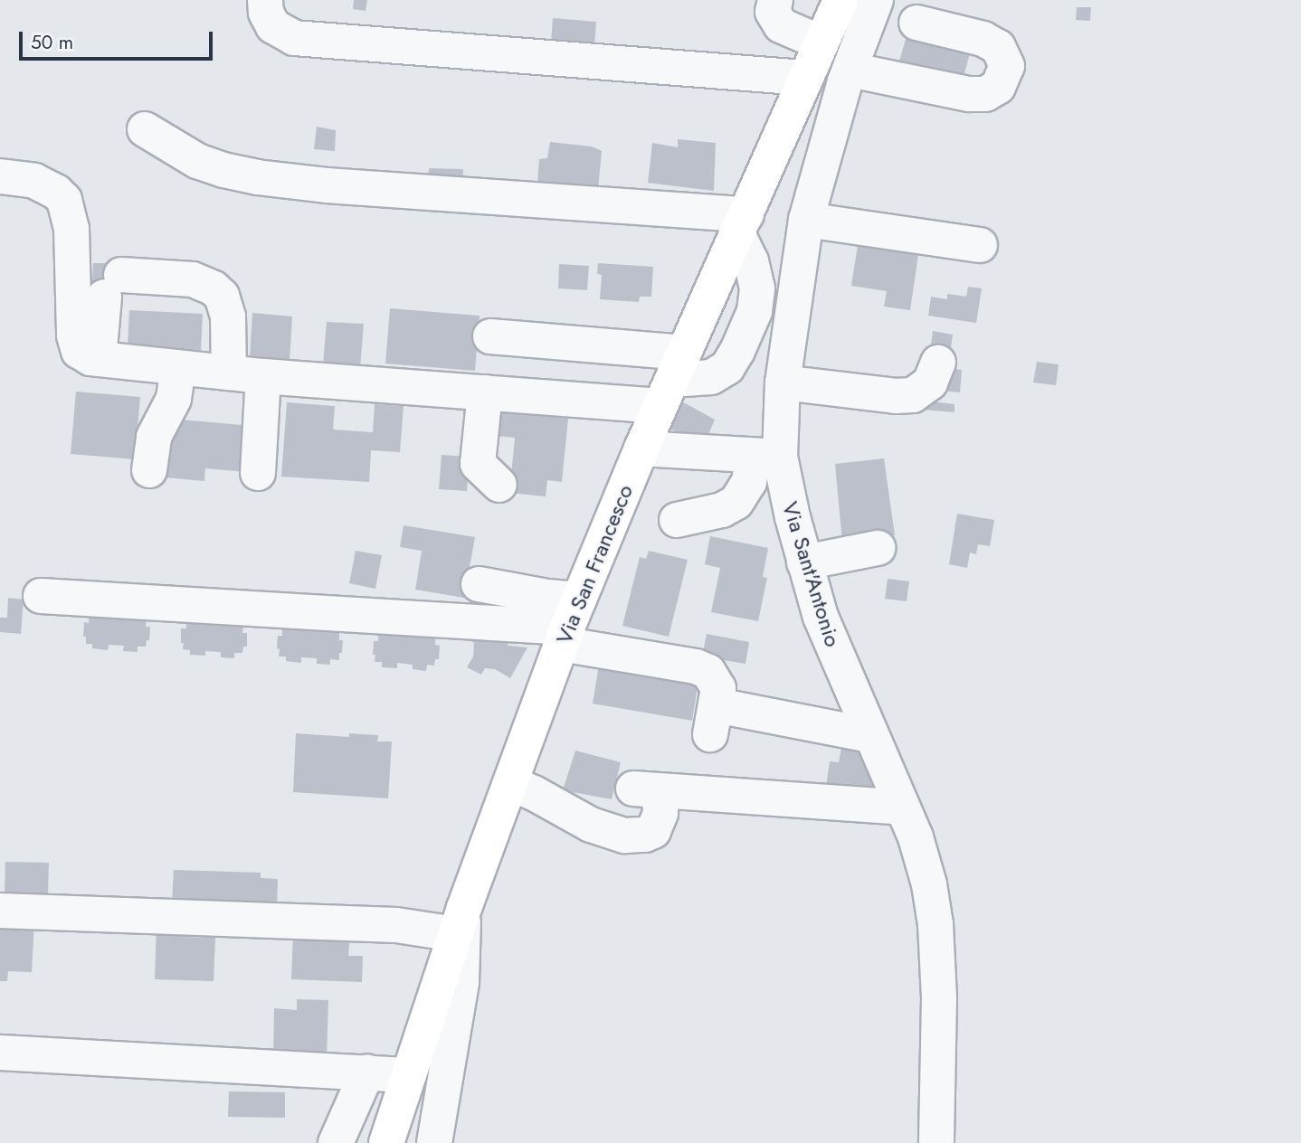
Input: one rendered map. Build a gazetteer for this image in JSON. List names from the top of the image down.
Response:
{
  "streets": {
    "main road": ["Via San Francesco"],
    "street": ["Via Sant'Antonio"]
  },
  "scale_bar": "50 m"
}
